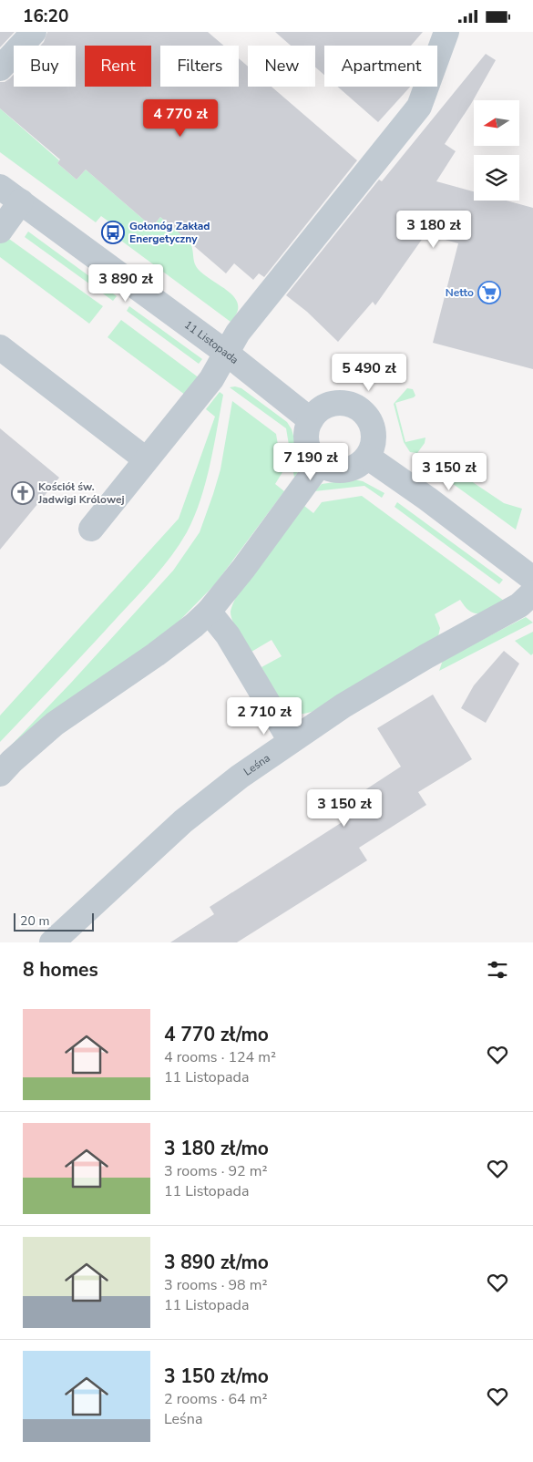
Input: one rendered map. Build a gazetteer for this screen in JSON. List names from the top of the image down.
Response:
{
  "streets": {
    "street": ["11 Listopada", "Leśna"]
  },
  "places": {
    "bus stop": ["Gołonóg Zakład Energetyczny"],
    "supermarket": ["Netto"],
    "church": ["Kościół św. Jadwigi Królowej"]
  },
  "scale_bar": "20 m",
  "north": "left",
  "page": {
    "status": "16:20",
    "chip": [
      "Buy",
      "Rent",
      "Filters",
      "New",
      "Apartment"
    ],
    "price": [
      "4 770 zł",
      "3 180 zł",
      "3 890 zł",
      "5 490 zł",
      "7 190 zł",
      "3 150 zł",
      "2 710 zł",
      "3 150 zł"
    ],
    "scale": "20 m",
    "heading": "8 homes",
    "list": [
      {
        "name": "4 770 zł/mo",
        "note": "4 rooms · 124 m² · 11 Listopada"
      },
      {
        "name": "3 180 zł/mo",
        "note": "3 rooms · 92 m² · 11 Listopada"
      },
      {
        "name": "3 890 zł/mo",
        "note": "3 rooms · 98 m² · 11 Listopada"
      },
      {
        "name": "3 150 zł/mo",
        "note": "2 rooms · 64 m² · Leśna"
      }
    ]
  }
}
